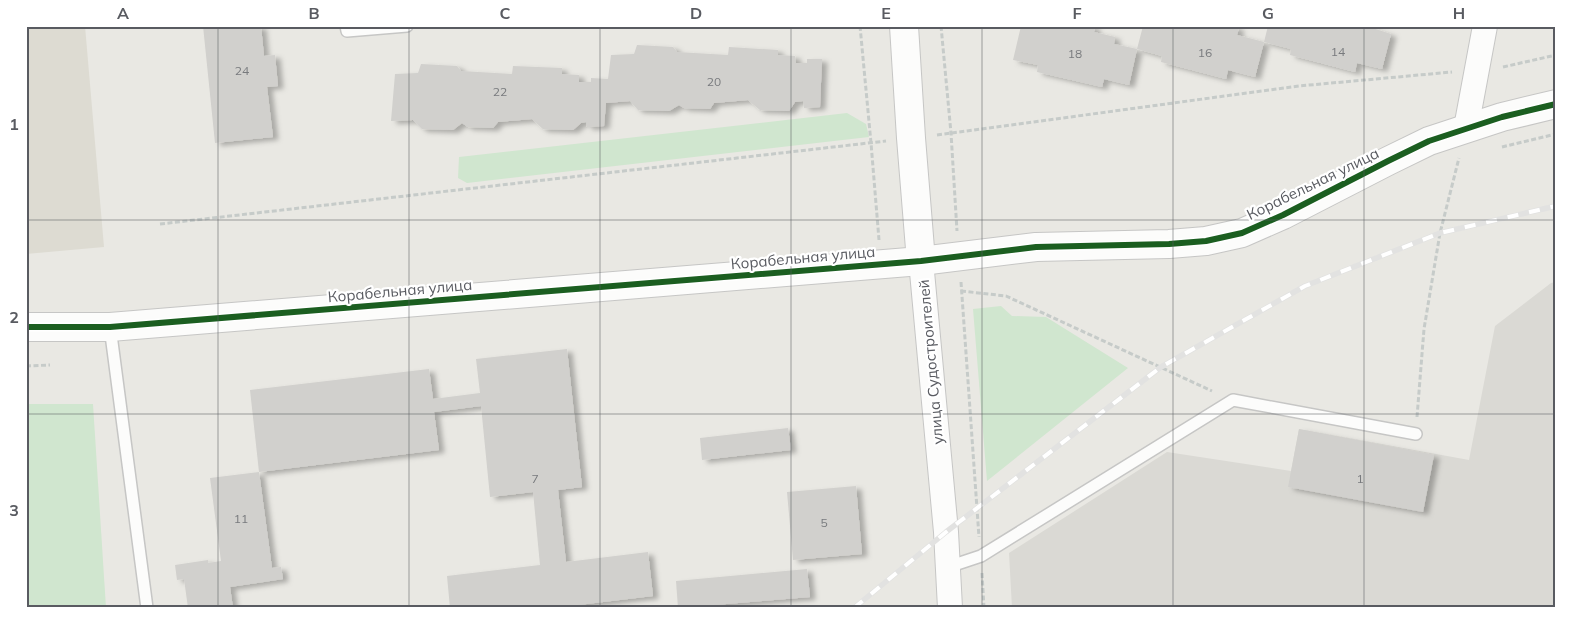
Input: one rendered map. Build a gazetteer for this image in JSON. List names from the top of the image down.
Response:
{
  "streets": {
    "street": ["Корабельная улица", "улица Судостроителей"]
  },
  "crossings": [
    ["Корабельная улица", "улица Судостроителей"]
  ],
  "house_numbers": [
    "14",
    "16",
    "18",
    "24",
    "20",
    "22",
    "7",
    "1",
    "11",
    "5"
  ],
  "grid": {
    "columns": [
      "A",
      "B",
      "C",
      "D",
      "E",
      "F",
      "G",
      "H"
    ],
    "rows": ["1", "2", "3"]
  }
}
